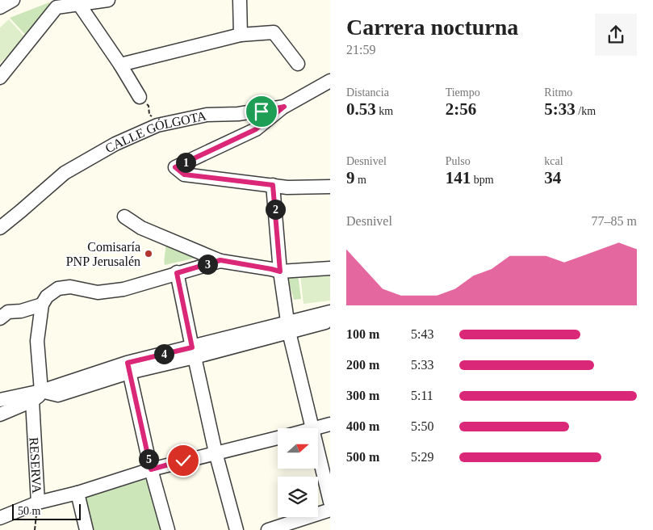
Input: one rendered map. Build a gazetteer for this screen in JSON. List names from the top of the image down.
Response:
{
  "streets": {
    "street": ["CALLE GÓLGOTA", "RESERVA"]
  },
  "places": ["Comisaría PNP Jerusalén"],
  "scale_bar": "50 m",
  "north": "right",
  "page": {
    "heading": ["Carrera nocturna", "21:59"],
    "stats": [
      ["Distancia", "0.53 km"],
      ["Tiempo", "2:56"],
      ["Ritmo", "5:33 /km"],
      ["Desnivel", "9 m"],
      ["Pulso", "141 bpm"],
      ["kcal", "34"]
    ],
    "pins": [
      "1",
      "2",
      "3",
      "4",
      "5"
    ],
    "chart": ["Desnivel", "77–85 m"],
    "list": [
      {
        "name": "100 m",
        "note": "5:43"
      },
      {
        "name": "200 m",
        "note": "5:33"
      },
      {
        "name": "300 m",
        "note": "5:11"
      },
      {
        "name": "400 m",
        "note": "5:50"
      },
      {
        "name": "500 m",
        "note": "5:29"
      }
    ],
    "scale": "50 m"
  }
}
